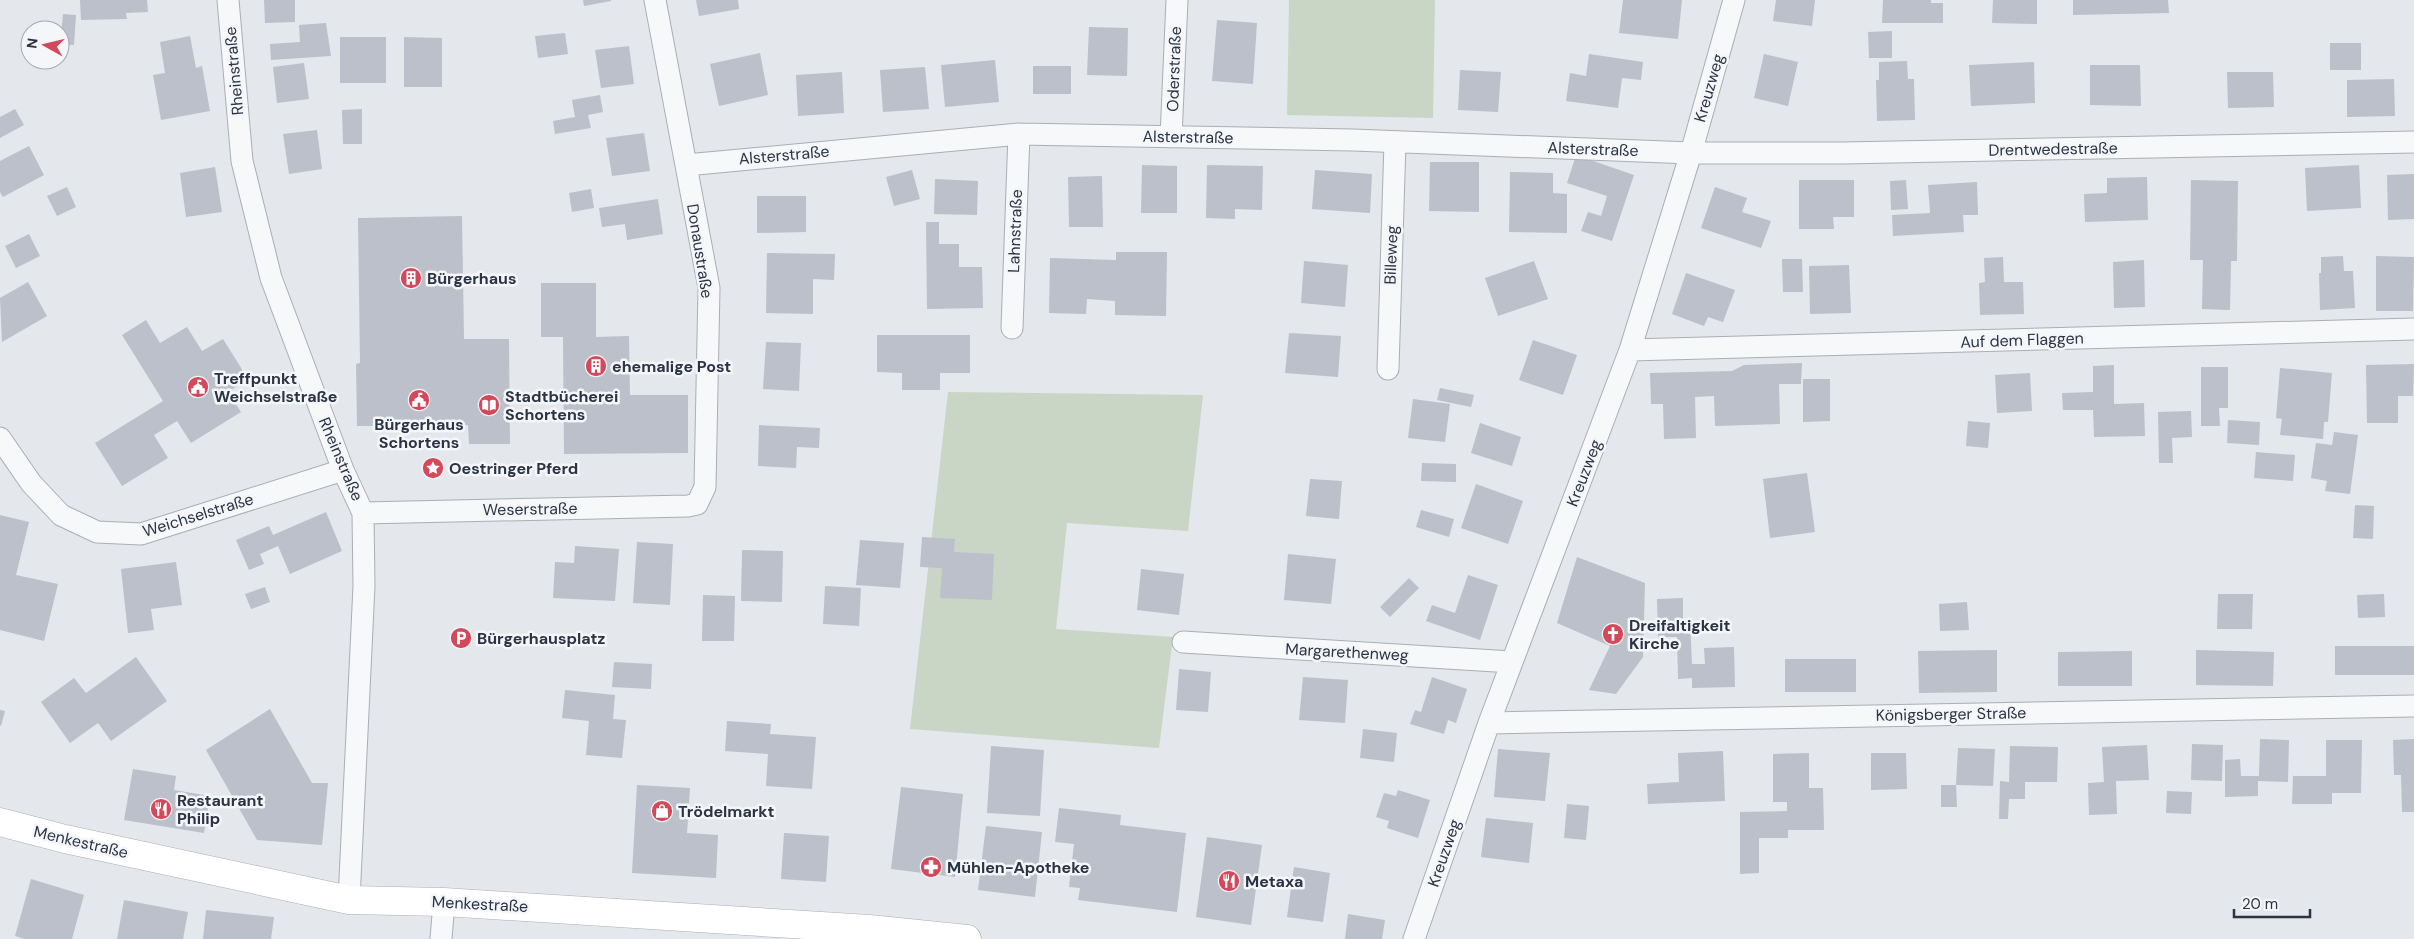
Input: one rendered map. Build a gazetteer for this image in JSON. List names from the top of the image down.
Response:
{
  "streets": {
    "street": [
      "Oderstraße",
      "Rheinstraße",
      "Kreuzweg",
      "Alsterstraße",
      "Drentwedestraße",
      "Lahnstraße",
      "Donaustraße",
      "Billeweg",
      "Auf dem Flaggen",
      "Weserstraße",
      "Weichselstraße",
      "Margarethenweg",
      "Königsberger Straße",
      "Menkestraße"
    ]
  },
  "crossings": [
    ["Oderstraße", "Alsterstraße"],
    ["Rheinstraße", "Weserstraße"],
    ["Rheinstraße", "Weichselstraße"],
    ["Rheinstraße", "Menkestraße"],
    ["Kreuzweg", "Alsterstraße"],
    ["Kreuzweg", "Drentwedestraße"],
    ["Kreuzweg", "Auf dem Flaggen"],
    ["Kreuzweg", "Margarethenweg"],
    ["Kreuzweg", "Königsberger Straße"],
    ["Alsterstraße", "Drentwedestraße"],
    ["Alsterstraße", "Lahnstraße"],
    ["Alsterstraße", "Donaustraße"],
    ["Alsterstraße", "Billeweg"],
    ["Donaustraße", "Weserstraße"]
  ],
  "places": {
    "building": ["Bürgerhaus", "ehemalige Post"],
    "public building": ["Treffpunkt Weichselstraße", "Bürgerhaus Schortens"],
    "library": ["Stadtbücherei Schortens"],
    "place": ["Oestringer Pferd"],
    "church": ["Dreifaltigkeit Kirche"],
    "parking": ["Bürgerhausplatz"],
    "restaurant": ["Restaurant Philip", "Metaxa"],
    "shop": ["Trödelmarkt"],
    "pharmacy": ["Mühlen-Apotheke"]
  },
  "scale_bar": "20 m",
  "north": "left"
}
